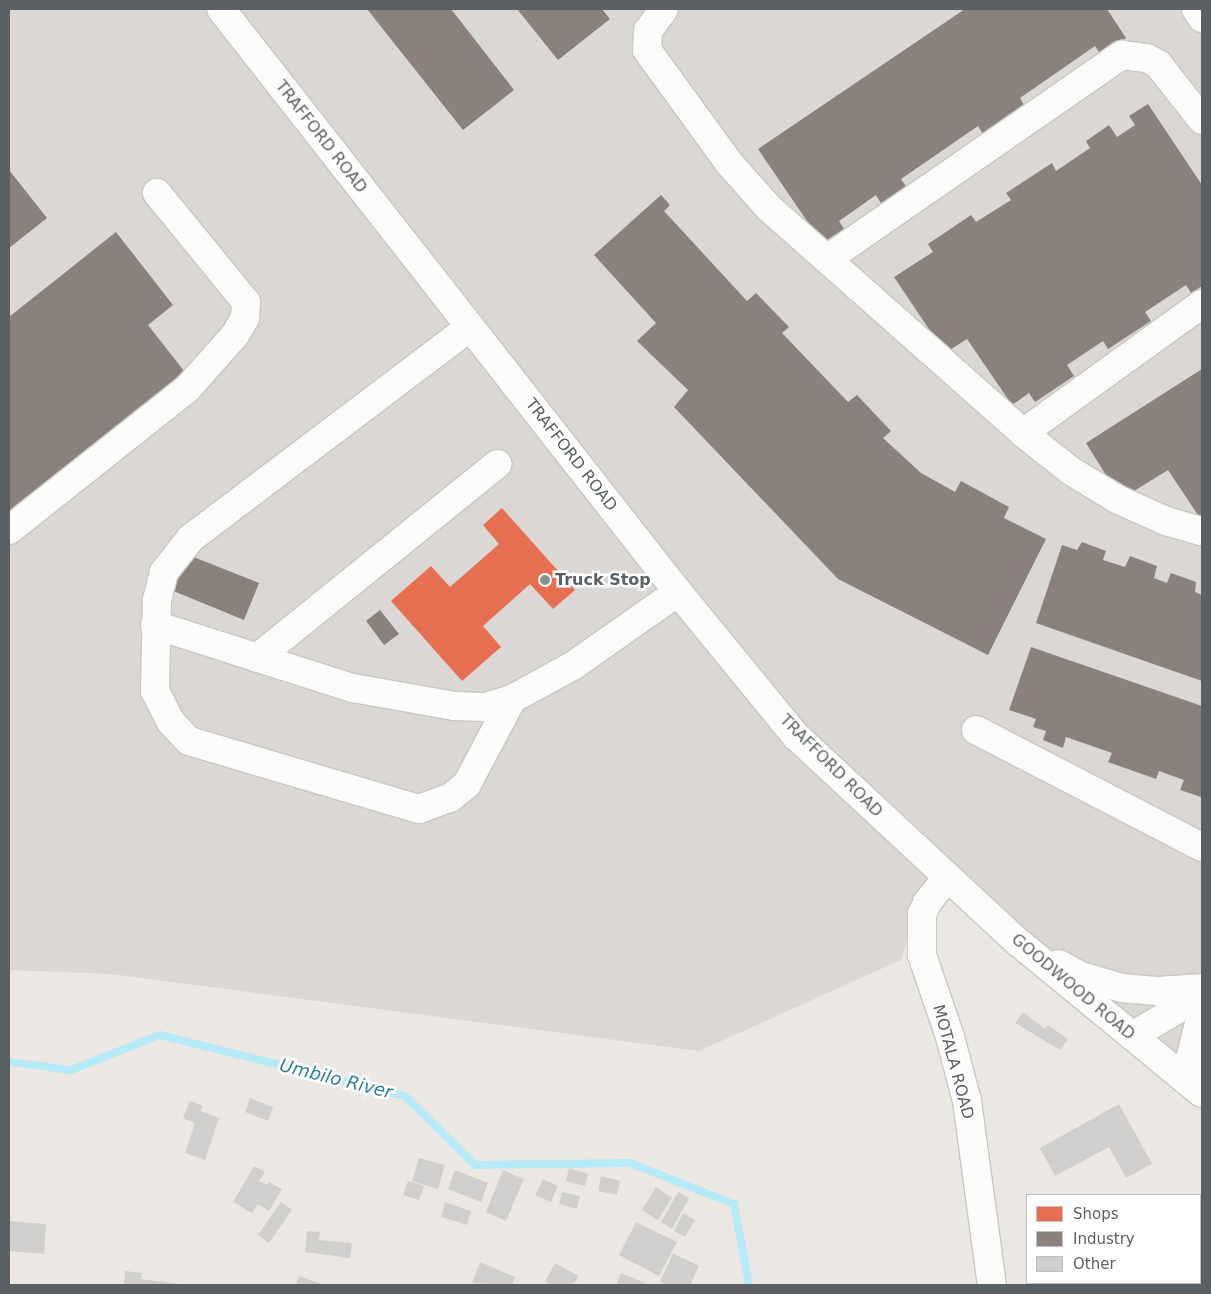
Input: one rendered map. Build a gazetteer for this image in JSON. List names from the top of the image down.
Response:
{
  "streets": {
    "street": ["TRAFFORD ROAD", "GOODWOOD ROAD", "MOTALA ROAD"]
  },
  "crossings": [
    ["TRAFFORD ROAD", "GOODWOOD ROAD"],
    ["TRAFFORD ROAD", "MOTALA ROAD"],
    ["GOODWOOD ROAD", "MOTALA ROAD"]
  ],
  "water": ["Umbilo River"],
  "places": ["Truck Stop"],
  "legend": ["Shops", "Industry", "Other"]
}
